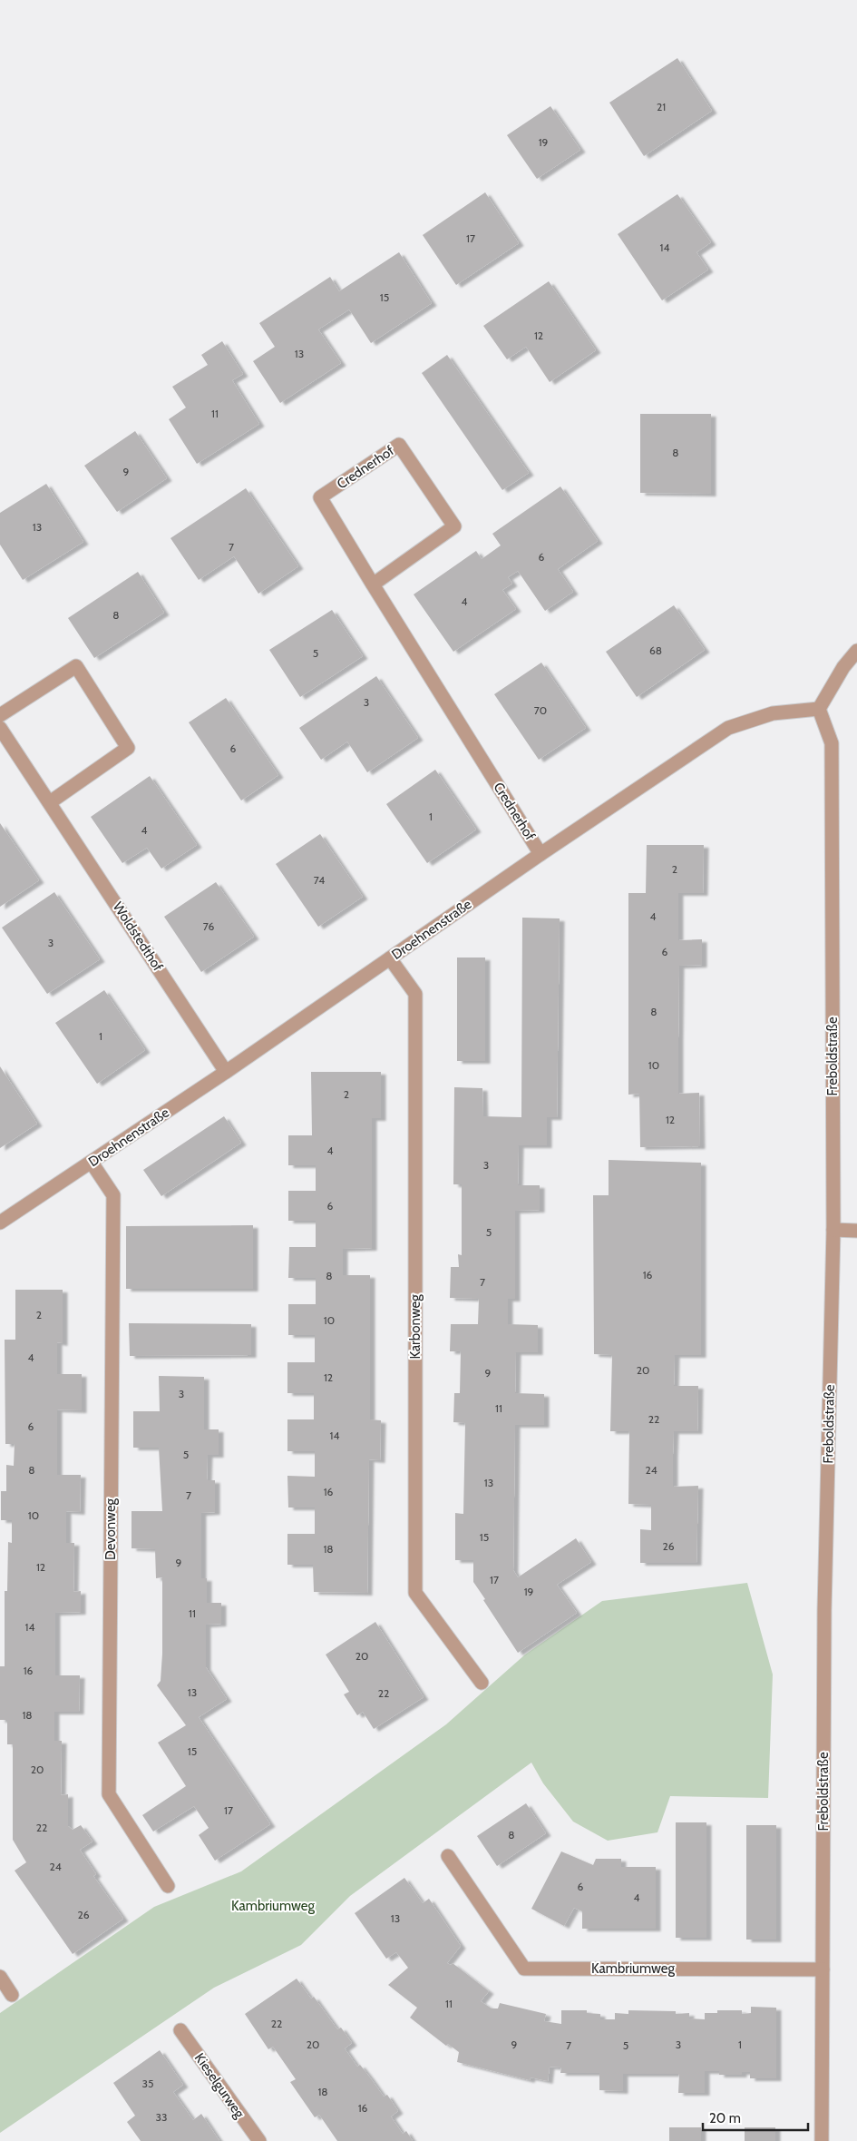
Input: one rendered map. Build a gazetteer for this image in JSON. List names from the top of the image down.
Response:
{
  "streets": {
    "street": [
      "Crednerhof",
      "Droehnenstraße",
      "Woldstedthof",
      "Freboldstraße",
      "Karbonweg",
      "Devonweg",
      "Kambriumweg",
      "Kieselgurweg"
    ]
  },
  "crossings": [
    ["Crednerhof", "Droehnenstraße"],
    ["Droehnenstraße", "Woldstedthof"],
    ["Droehnenstraße", "Freboldstraße"],
    ["Droehnenstraße", "Karbonweg"],
    ["Droehnenstraße", "Devonweg"],
    ["Freboldstraße", "Kambriumweg"]
  ],
  "parks": ["Kambriumweg"],
  "house_numbers": [
    "21",
    "19",
    "17",
    "14",
    "15",
    "12",
    "13",
    "11",
    "8",
    "9",
    "13",
    "7",
    "6",
    "4",
    "8",
    "68",
    "5",
    "3",
    "70",
    "6",
    "1",
    "4",
    "2",
    "74",
    "4",
    "76",
    "3",
    "6",
    "8",
    "1",
    "10",
    "2",
    "12",
    "4",
    "3",
    "6",
    "5",
    "16",
    "8",
    "7",
    "2",
    "10",
    "4",
    "20",
    "9",
    "12",
    "3",
    "11",
    "22",
    "6",
    "14",
    "5",
    "8",
    "24",
    "13",
    "16",
    "7",
    "10",
    "15",
    "26",
    "18",
    "9",
    "12",
    "17",
    "19",
    "11",
    "14",
    "20",
    "16",
    "13",
    "22",
    "18",
    "15",
    "20",
    "17",
    "22",
    "8",
    "24",
    "6",
    "4",
    "26",
    "13",
    "11",
    "22",
    "20",
    "9",
    "3",
    "1",
    "7",
    "5",
    "35",
    "18",
    "16",
    "33"
  ],
  "scale_bar": "20 m"
}
